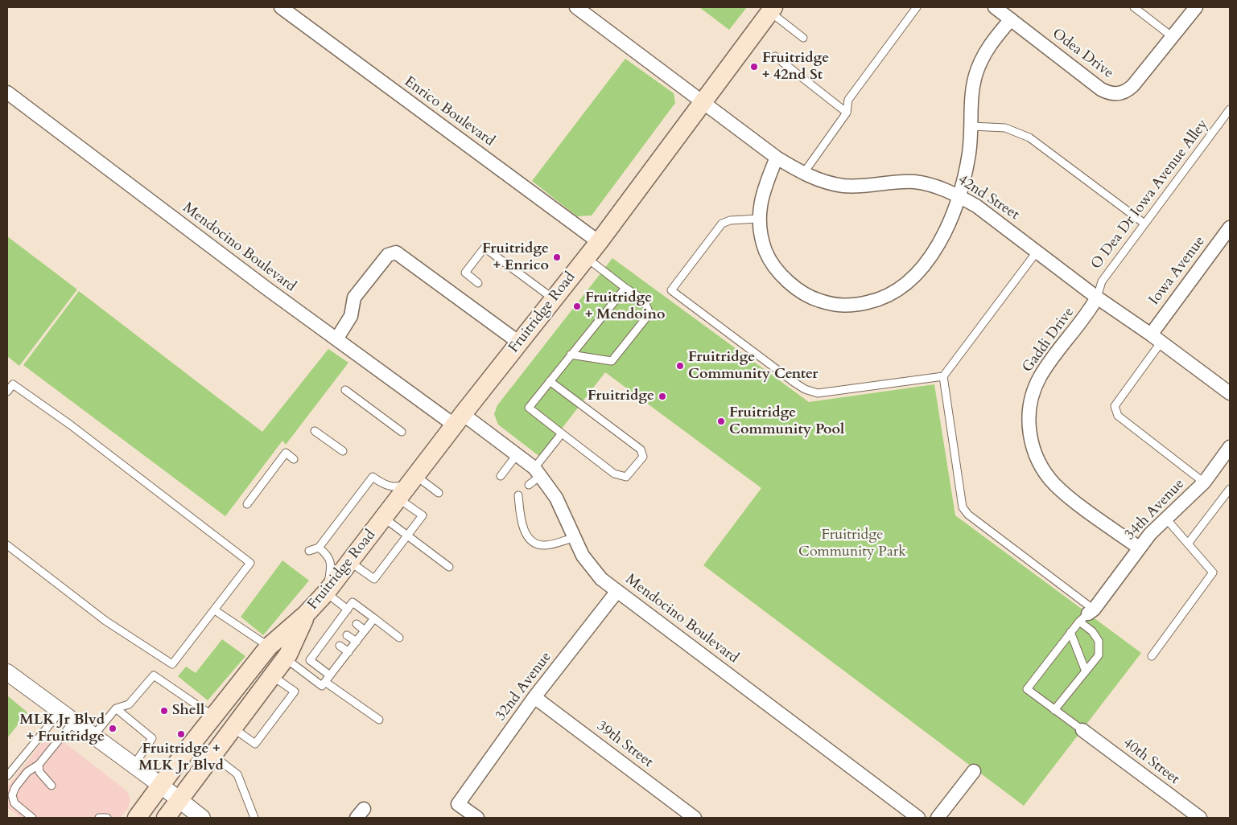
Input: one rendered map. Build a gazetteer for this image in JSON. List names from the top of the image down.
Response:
{
  "streets": {
    "main road": ["Fruitridge Road"],
    "street": [
      "Odea Drive",
      "Enrico Boulevard",
      "42nd Street",
      "Mendocino Boulevard",
      "Iowa Avenue",
      "Gaddi Drive",
      "34th Avenue",
      "32nd Avenue",
      "39th Street",
      "40th Street"
    ],
    "lane": ["O Dea Dr Iowa Avenue Alley"]
  },
  "crossings": [
    ["Enrico Boulevard", "Fruitridge Road"],
    ["O Dea Dr Iowa Avenue Alley", "42nd Street"],
    ["O Dea Dr Iowa Avenue Alley", "Gaddi Drive"],
    ["42nd Street", "Iowa Avenue"],
    ["42nd Street", "Fruitridge Road"],
    ["42nd Street", "Gaddi Drive"],
    ["Mendocino Boulevard", "Fruitridge Road"],
    ["Mendocino Boulevard", "32nd Avenue"],
    ["Gaddi Drive", "34th Avenue"],
    ["32nd Avenue", "39th Street"]
  ],
  "parks": ["Fruitridge Community Park"],
  "places": [
    "Fruitridge + 42nd St",
    "Fruitridge + Enrico",
    "Fruitridge + Mendoino",
    "Fruitridge Community Center",
    "Fruitridge",
    "Fruitridge Community Pool",
    "Shell",
    "MLK Jr Blvd + Fruitridge",
    "Fruitridge + MLK Jr Blvd"
  ]
}
